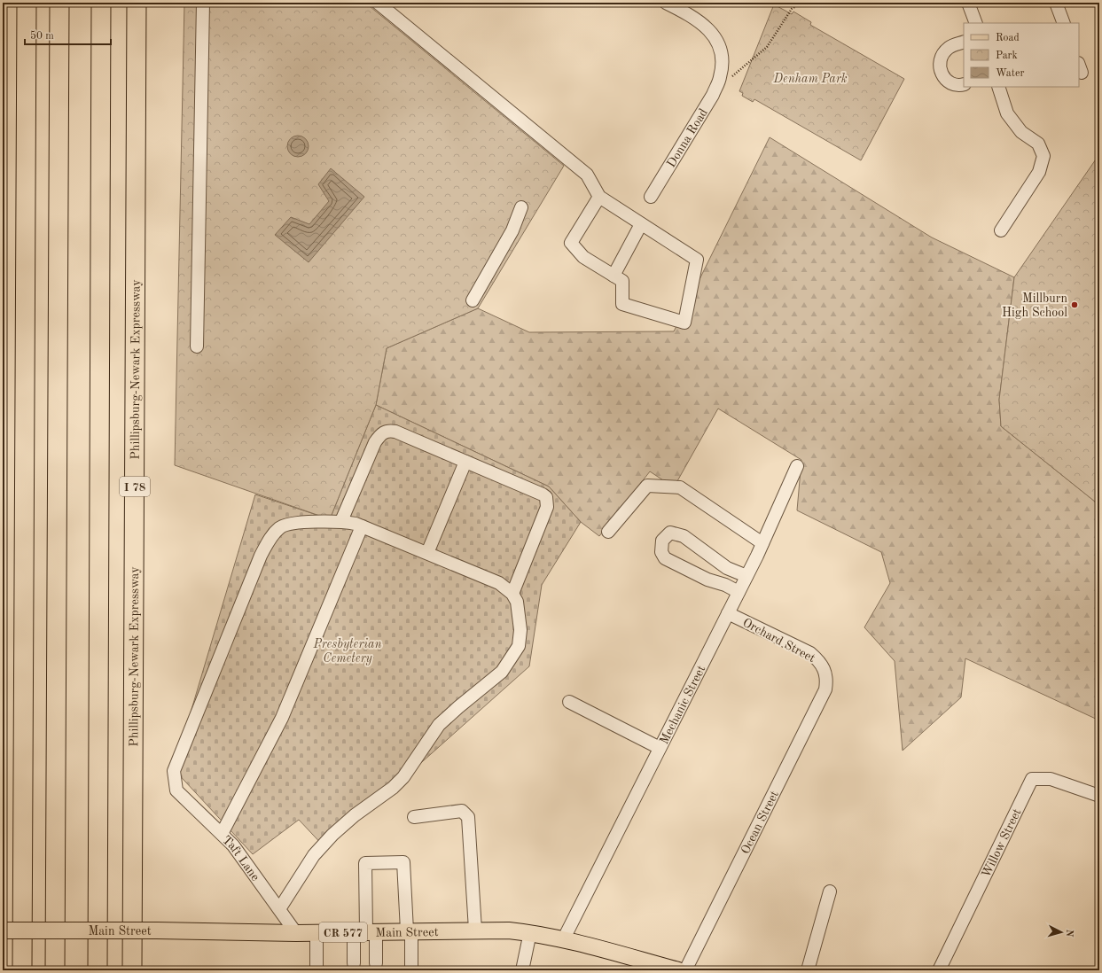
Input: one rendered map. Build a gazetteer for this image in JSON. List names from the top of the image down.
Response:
{
  "streets": {
    "highway": ["Phillipsburg-Newark Expressway", "I 78"],
    "main road": ["Main Street", "CR 577"],
    "street": [
      "Donna Road",
      "Orchard Street",
      "Mechanic Street",
      "Ocean Street",
      "Willow Street",
      "Taft Lane"
    ]
  },
  "crossings": [
    ["Orchard Street", "Mechanic Street"],
    ["Orchard Street", "Ocean Street"],
    ["Mechanic Street", "Main Street"],
    ["Taft Lane", "Main Street"]
  ],
  "parks": ["Denham Park", "Presbyterian Cemetery"],
  "places": ["Millburn High School"],
  "legend": ["Road", "Park", "Water"],
  "scale_bar": "50 m",
  "north": "right"
}
